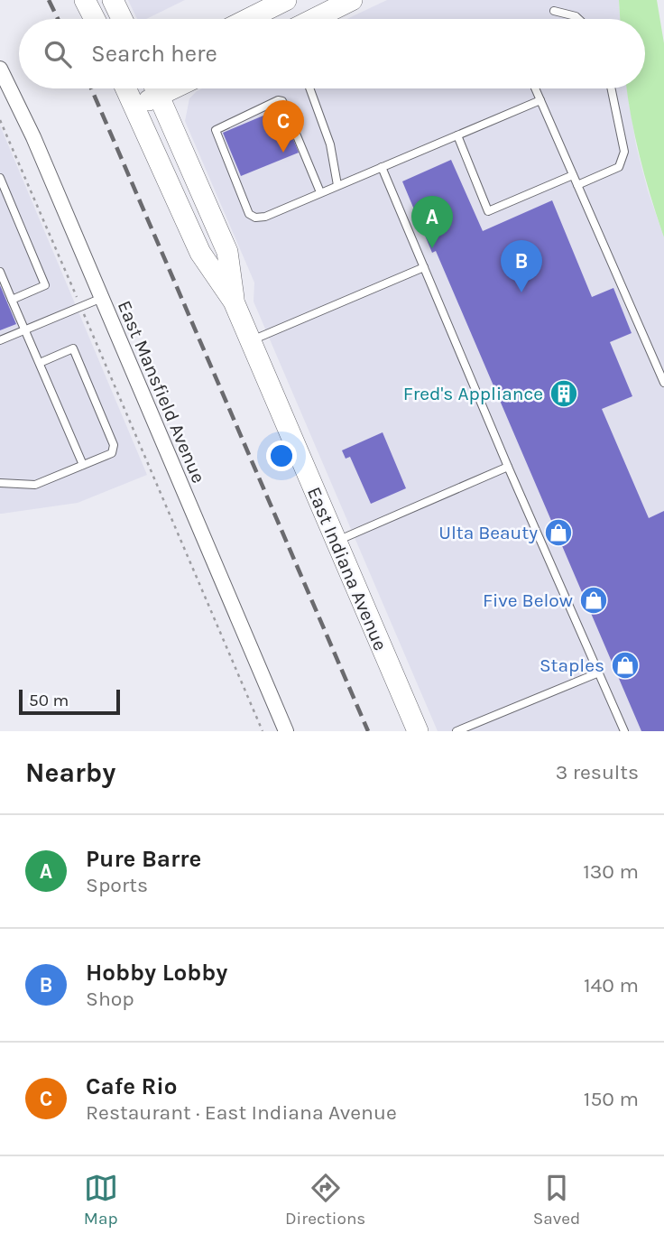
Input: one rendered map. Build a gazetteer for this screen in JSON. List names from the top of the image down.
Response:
{
  "streets": {
    "main road": ["East Indiana Avenue"],
    "street": ["East Mansfield Avenue"]
  },
  "places": {
    "building": ["Fred's Appliance"],
    "shop": ["Ulta Beauty", "Five Below", "Staples"]
  },
  "scale_bar": "50 m",
  "page": {
    "search": "Search here",
    "pins": ["C", "A", "B"],
    "scale": "50 m",
    "heading": ["Nearby", "3 results"],
    "list": [
      {
        "mark": "A",
        "name": "Pure Barre",
        "note": "Sports",
        "value": "130 m"
      },
      {
        "mark": "B",
        "name": "Hobby Lobby",
        "note": "Shop",
        "value": "140 m"
      },
      {
        "mark": "C",
        "name": "Cafe Rio",
        "note": "Restaurant · East Indiana Avenue",
        "value": "150 m"
      }
    ],
    "nav": ["Map", "Directions", "Saved"]
  }
}
